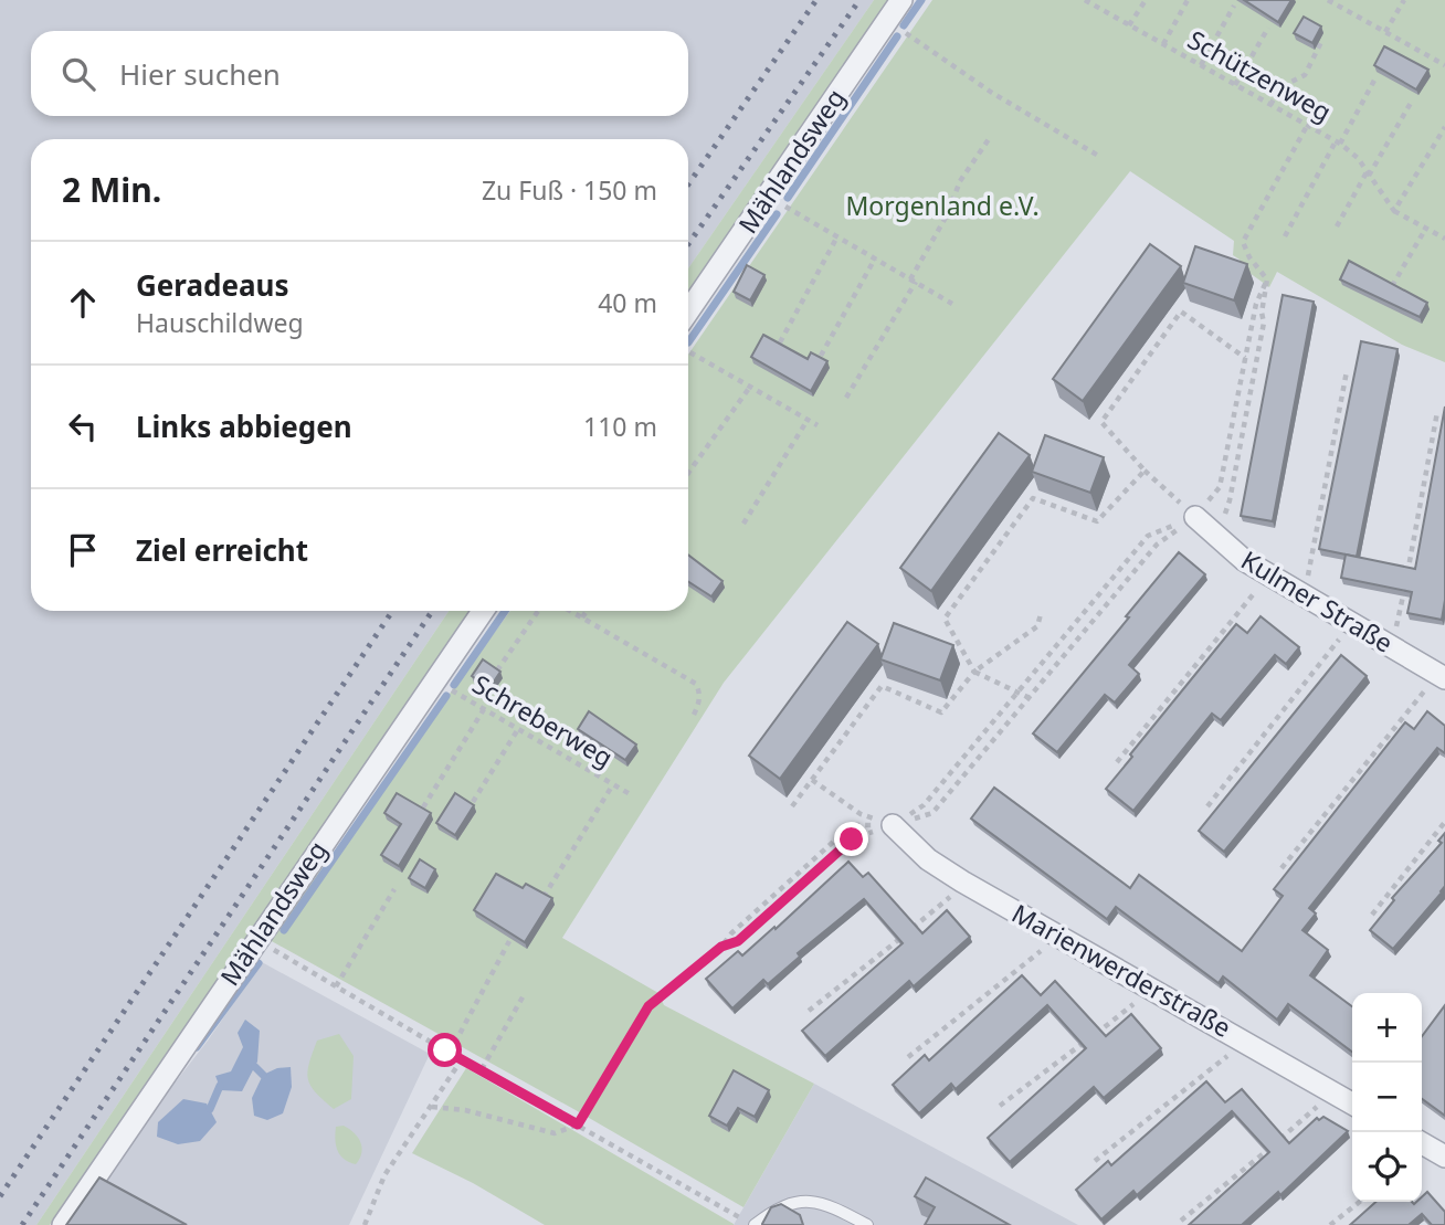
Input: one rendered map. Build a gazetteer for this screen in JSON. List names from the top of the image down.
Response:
{
  "streets": {
    "street": ["Mählandsweg", "Kulmer Straße", "Marienwerderstraße"],
    "path": ["Schützenweg", "Schreberweg"]
  },
  "crossings": [
    ["Mählandsweg", "Schreberweg"]
  ],
  "parks": ["Morgenland e.V."],
  "page": {
    "search": "Hier suchen",
    "heading": ["2 Min.", "Zu Fuß · 150 m"],
    "list": [
      ["Geradeaus", "Hauschildweg", "40 m"],
      ["Links abbiegen", "110 m"],
      "Ziel erreicht"
    ],
    "map_buttons": ["+", "−"]
  }
}
